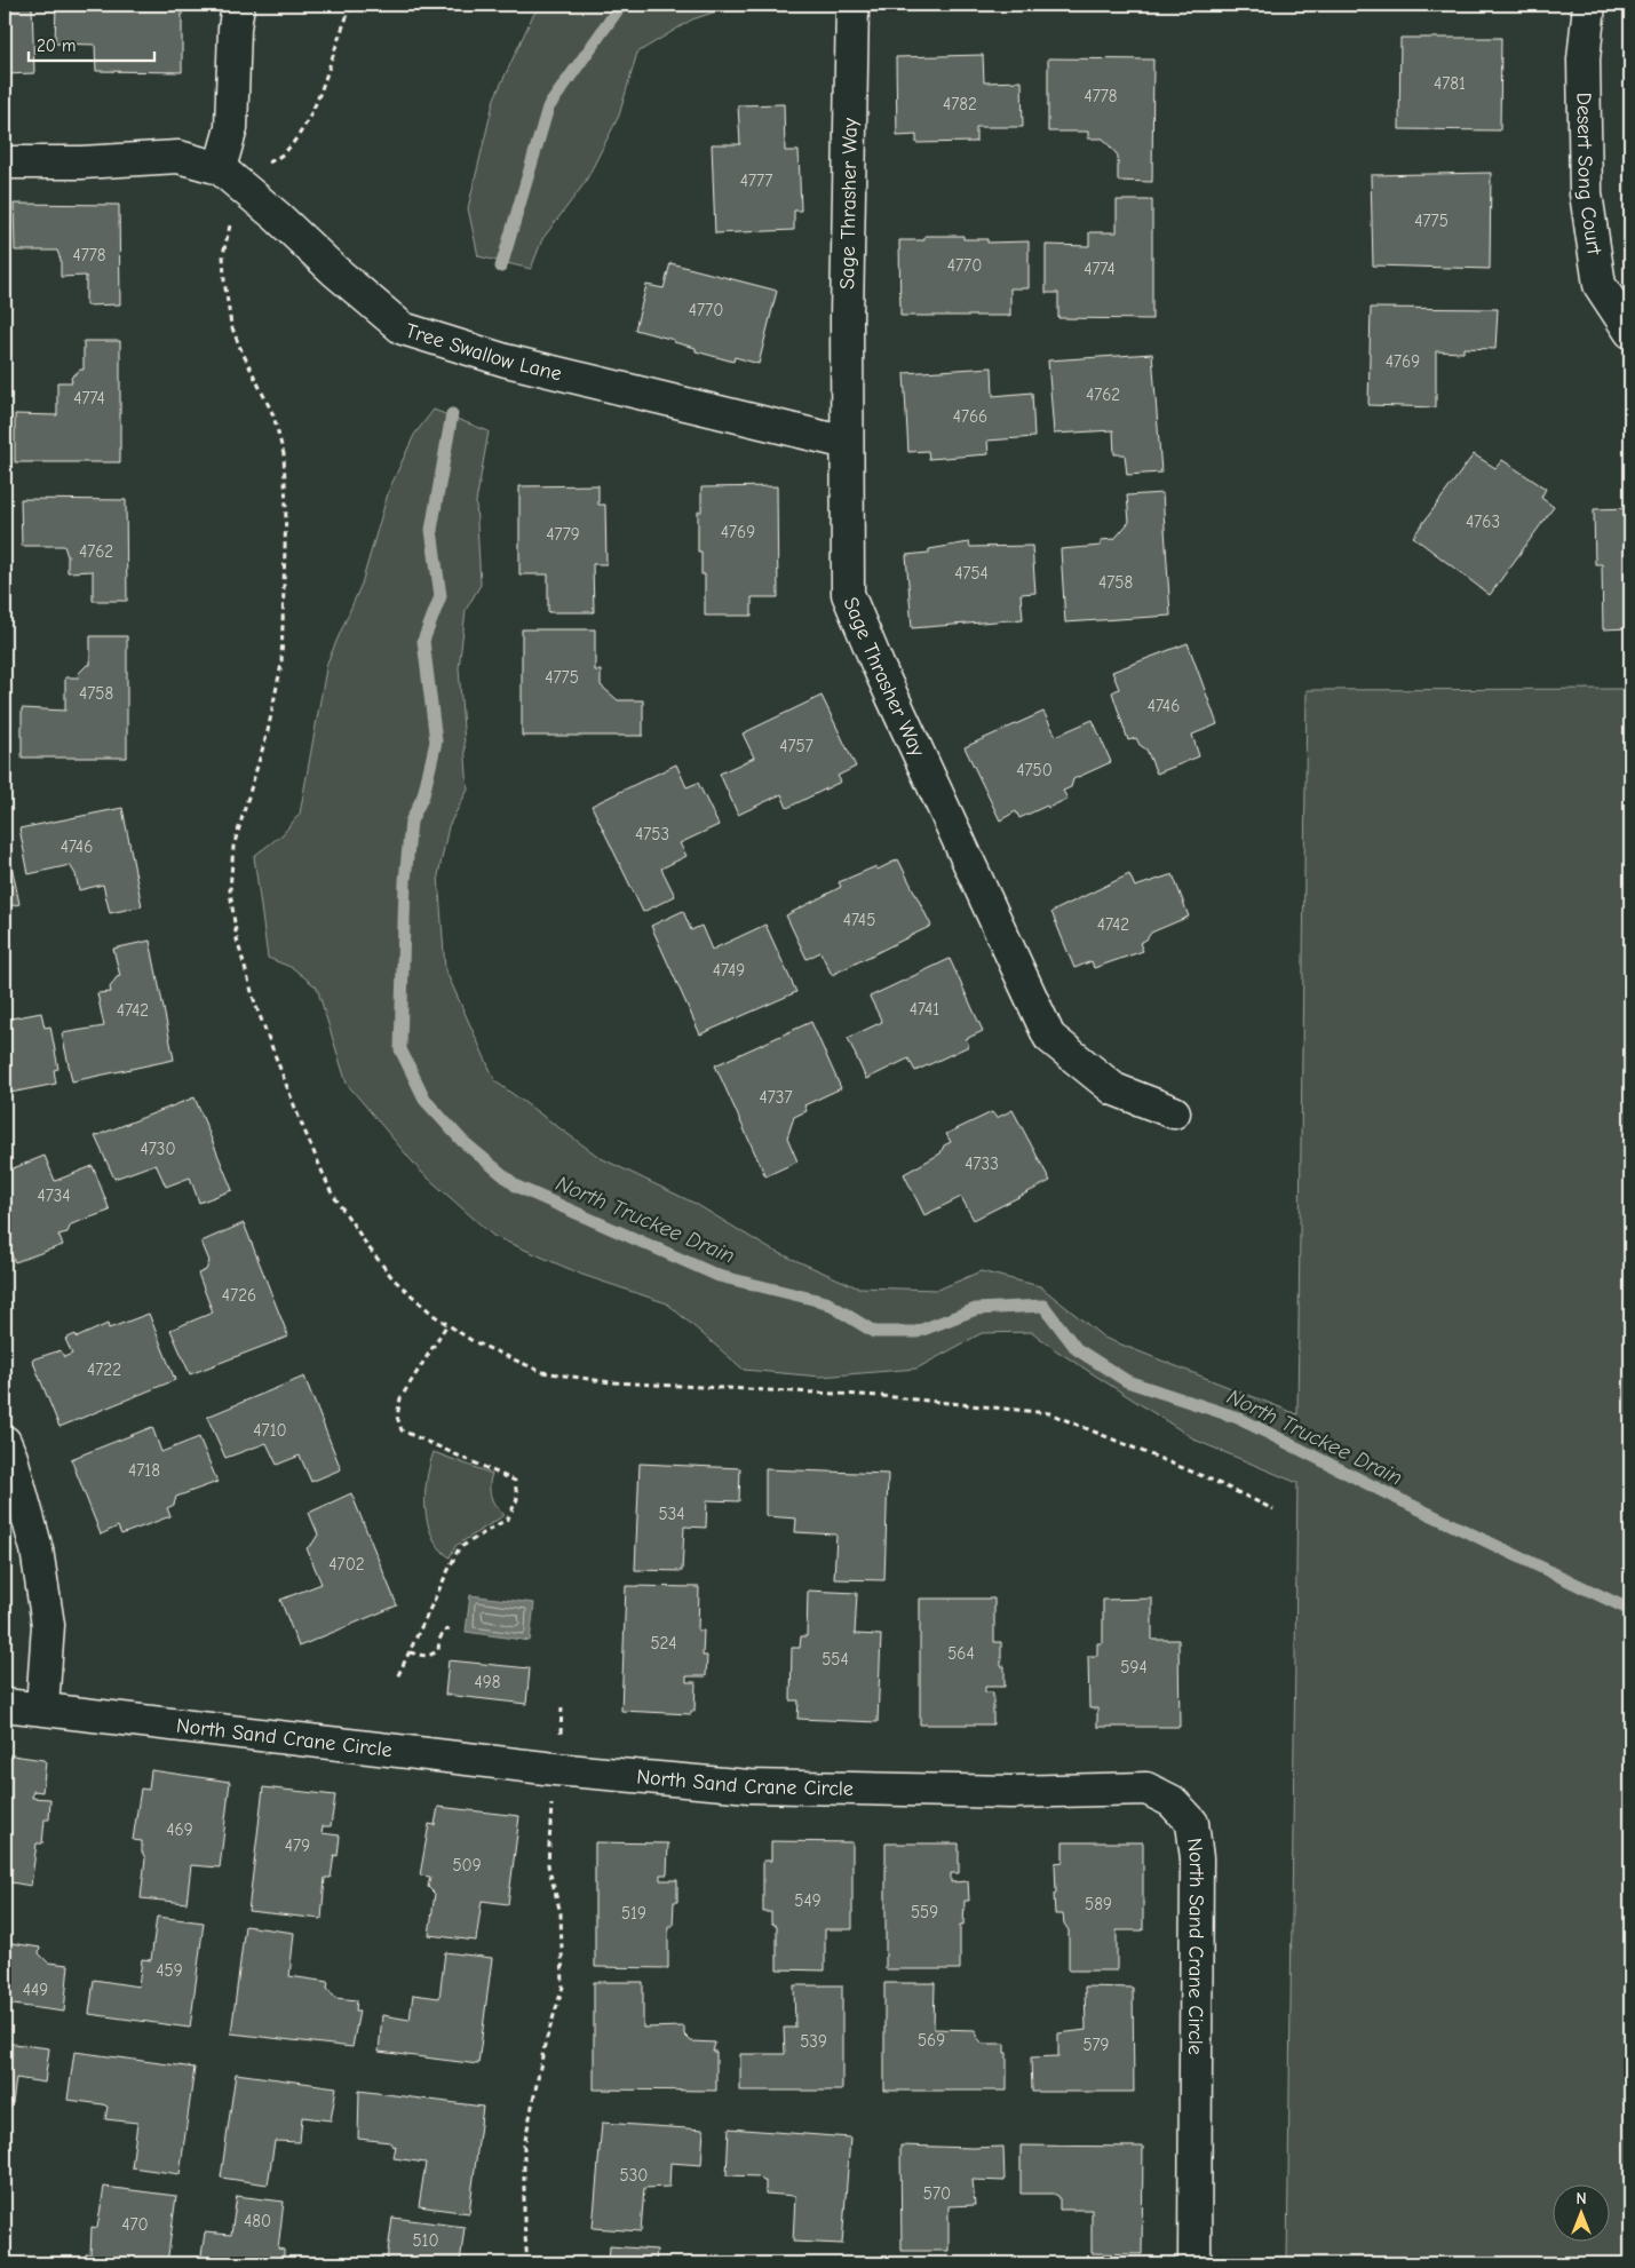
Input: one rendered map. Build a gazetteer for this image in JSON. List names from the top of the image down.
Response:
{
  "streets": {
    "street": [
      "Desert Song Court",
      "Sage Thrasher Way",
      "Tree Swallow Lane",
      "North Sand Crane Circle"
    ]
  },
  "crossings": [
    ["Sage Thrasher Way", "Tree Swallow Lane"]
  ],
  "water": ["North Truckee Drain"],
  "house_numbers": [
    "4781",
    "4778",
    "4782",
    "4777",
    "4775",
    "4778",
    "4770",
    "4774",
    "4770",
    "4769",
    "4762",
    "4774",
    "4766",
    "4763",
    "4769",
    "4779",
    "4762",
    "4754",
    "4758",
    "4775",
    "4758",
    "4746",
    "4757",
    "4750",
    "4753",
    "4746",
    "4745",
    "4742",
    "4749",
    "4741",
    "4742",
    "4737",
    "4730",
    "4733",
    "4734",
    "4726",
    "4722",
    "4710",
    "4718",
    "534",
    "4702",
    "524",
    "564",
    "554",
    "594",
    "498",
    "469",
    "479",
    "509",
    "549",
    "589",
    "559",
    "519",
    "459",
    "449",
    "569",
    "539",
    "579",
    "530",
    "570",
    "480",
    "470",
    "510"
  ],
  "scale_bar": "20 m",
  "north": "top"
}
